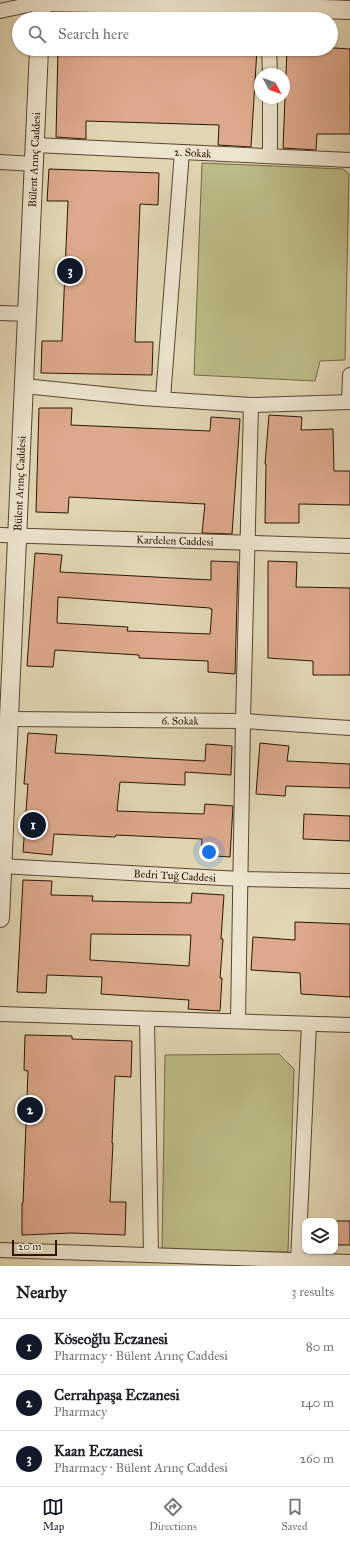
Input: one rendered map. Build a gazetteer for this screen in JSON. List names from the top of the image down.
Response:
{
  "streets": {
    "street": [
      "2. Sokak",
      "Bülent Arınç Caddesi",
      "Kardelen Caddesi",
      "6. Sokak",
      "Bedri Tuğ Caddesi"
    ]
  },
  "crossings": [
    ["2. Sokak", "Bülent Arınç Caddesi"],
    ["Bülent Arınç Caddesi", "Kardelen Caddesi"],
    ["Bülent Arınç Caddesi", "6. Sokak"],
    ["Bülent Arınç Caddesi", "Bedri Tuğ Caddesi"]
  ],
  "scale_bar": "20 m",
  "north": "bottom right",
  "page": {
    "search": "Search here",
    "pins": ["3", "1", "2"],
    "scale": "20 m",
    "heading": ["Nearby", "3 results"],
    "list": [
      {
        "mark": "1",
        "name": "Köseoğlu Eczanesi",
        "note": "Pharmacy · Bülent Arınç Caddesi",
        "value": "80 m"
      },
      {
        "mark": "2",
        "name": "Cerrahpaşa Eczanesi",
        "note": "Pharmacy",
        "value": "140 m"
      },
      {
        "mark": "3",
        "name": "Kaan Eczanesi",
        "note": "Pharmacy · Bülent Arınç Caddesi",
        "value": "260 m"
      }
    ],
    "nav": ["Map", "Directions", "Saved"]
  }
}
